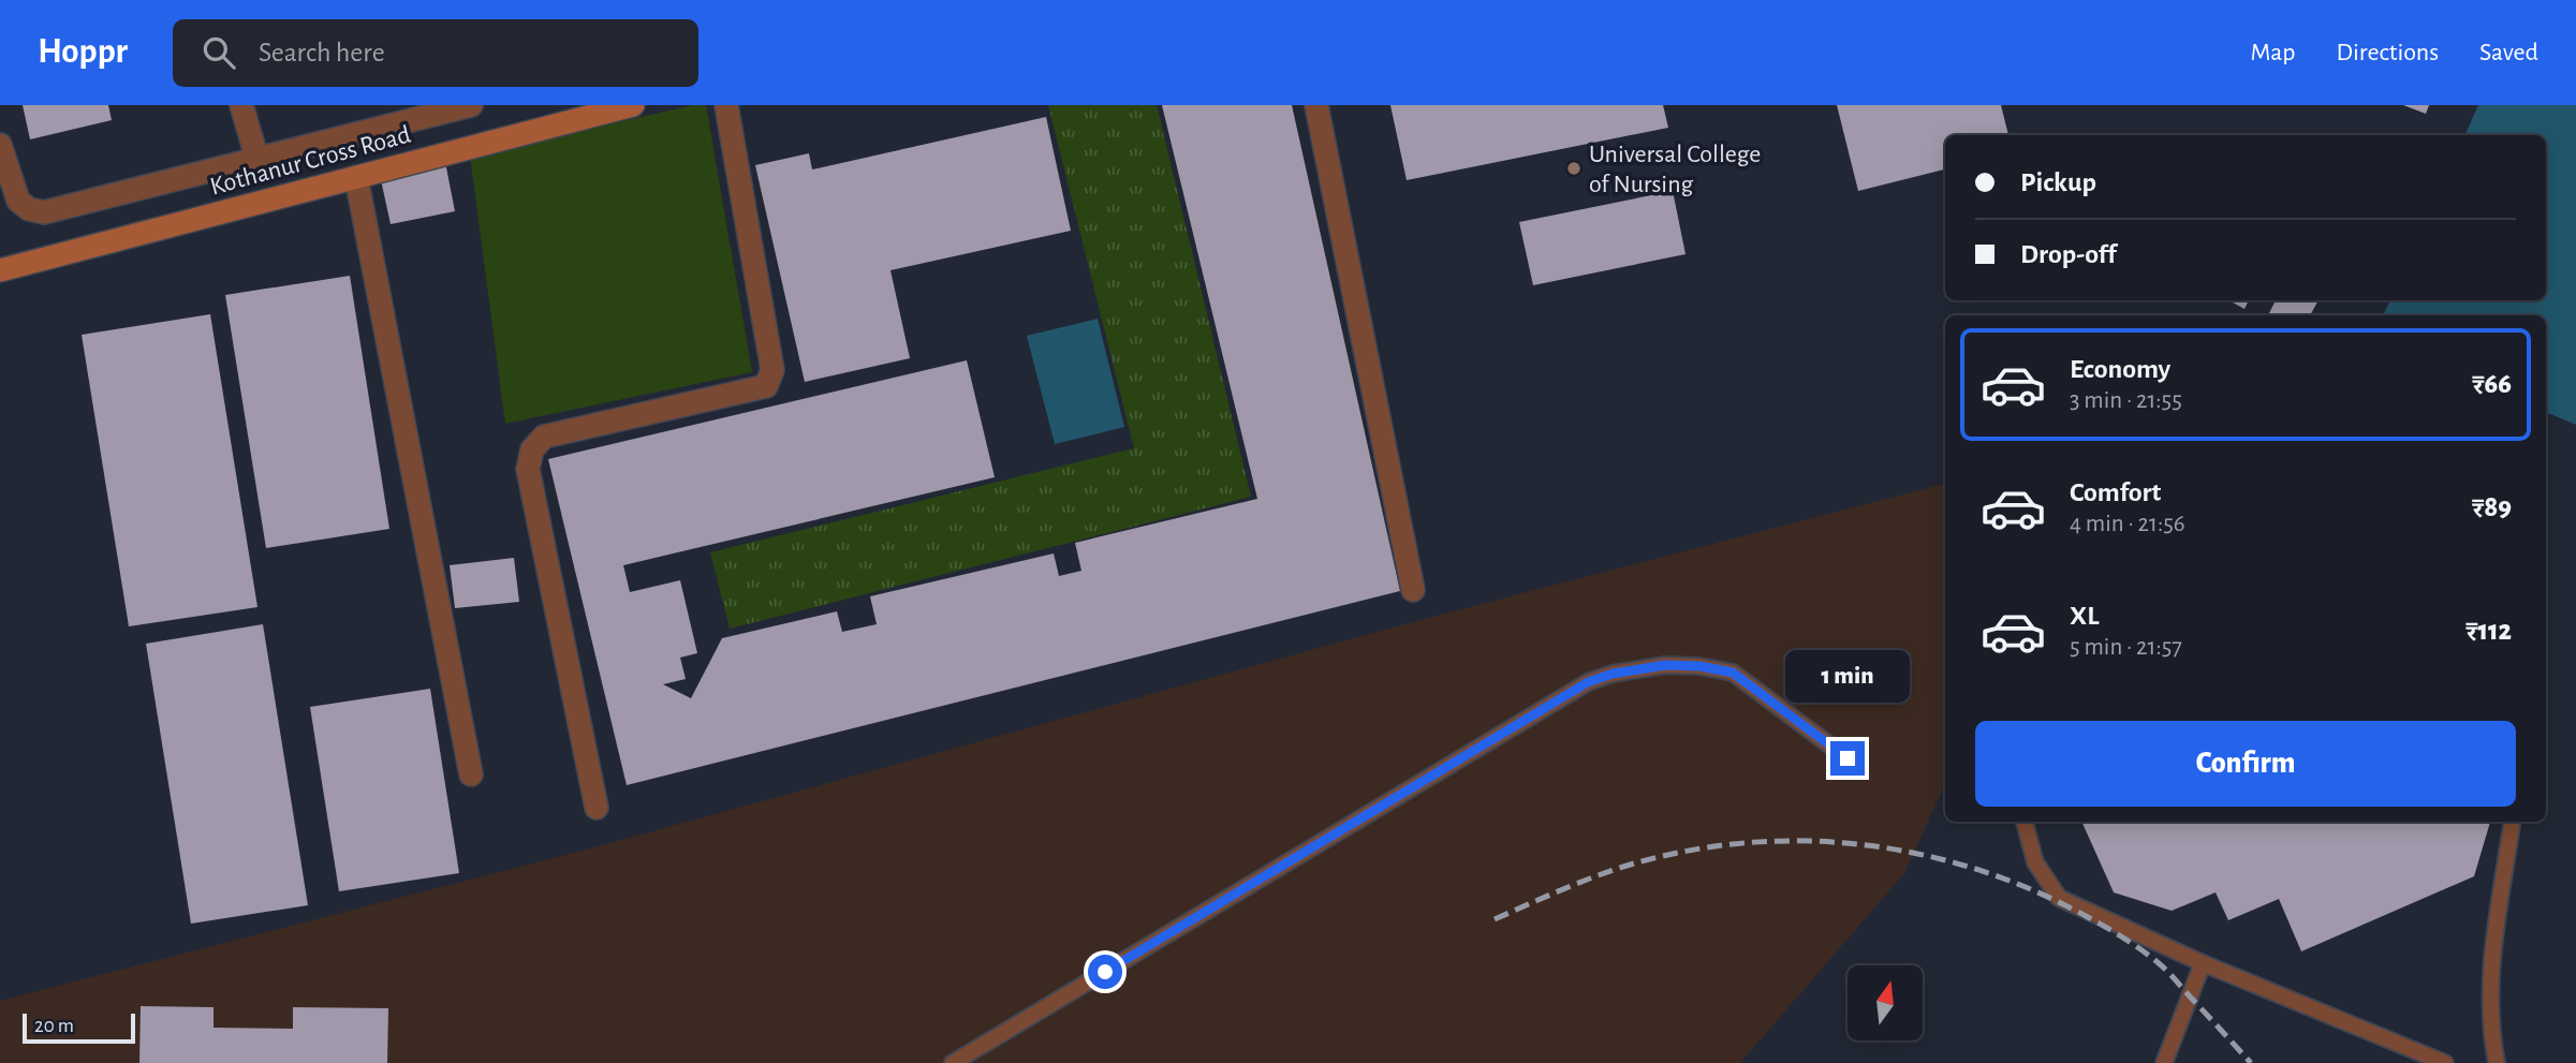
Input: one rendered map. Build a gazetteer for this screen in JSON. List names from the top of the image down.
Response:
{
  "streets": {
    "street": ["Kothanur Cross Road"]
  },
  "places": ["Universal College of Nursing"],
  "scale_bar": "20 m",
  "north": "top",
  "page": {
    "header": "Hoppr",
    "search": "Search here",
    "nav": ["Map", "Directions", "Saved"],
    "banner": ["Pickup", "Drop-off"],
    "list": [
      {
        "name": "Economy",
        "note": "3 min · 21:55",
        "value": "₹66"
      },
      {
        "name": "Comfort",
        "note": "4 min · 21:56",
        "value": "₹89"
      },
      {
        "name": "XL",
        "note": "5 min · 21:57",
        "value": "₹112"
      }
    ],
    "bubble": "1 min",
    "buttons": "Confirm",
    "scale": "20 m"
  }
}
